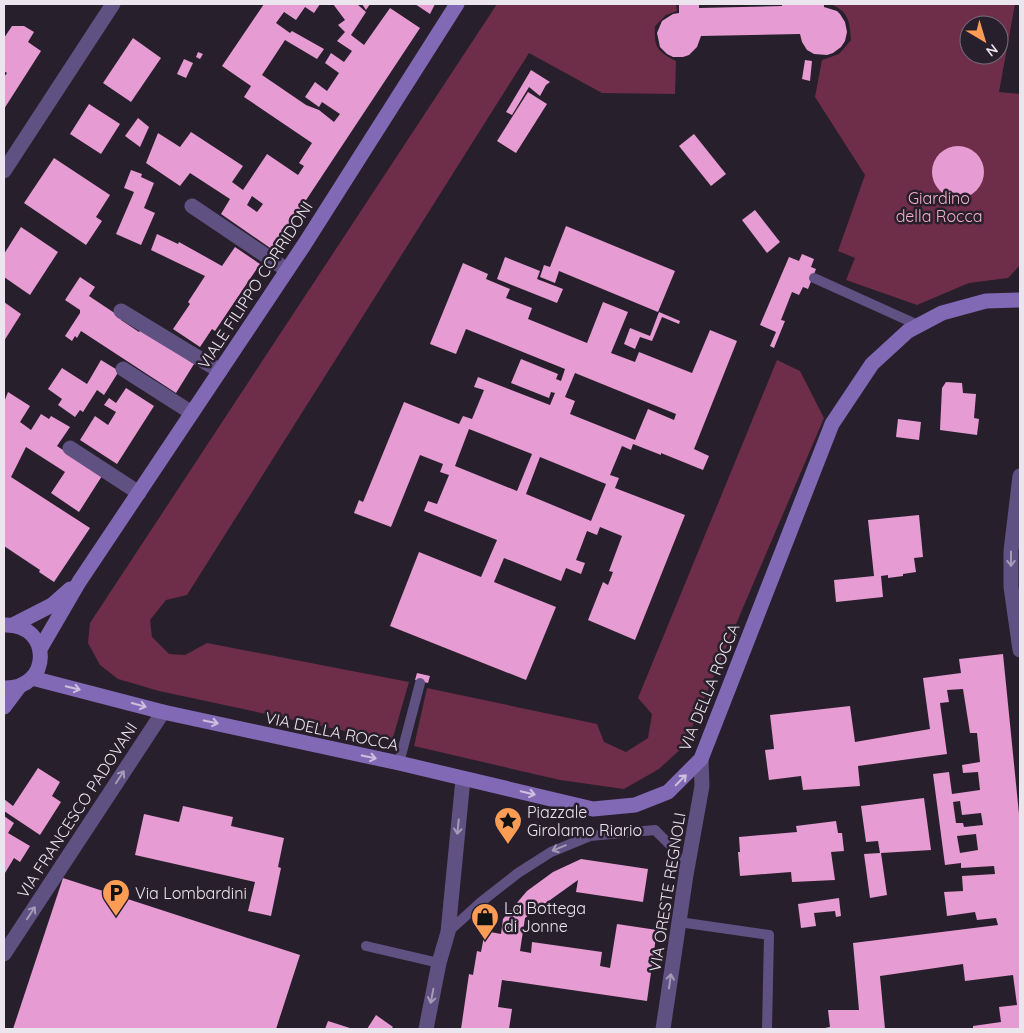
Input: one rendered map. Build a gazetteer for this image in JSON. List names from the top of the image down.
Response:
{
  "streets": {
    "main road": ["VIALE FILIPPO CORRIDONI", "VIA DELLA ROCCA"],
    "street": ["VIA FRANCESCO PADOVANI", "VIA ORESTE REGNOLI"]
  },
  "crossings": [
    ["VIA DELLA ROCCA", "VIA FRANCESCO PADOVANI"],
    ["VIA DELLA ROCCA", "VIA ORESTE REGNOLI"]
  ],
  "one_way": ["VIA DELLA ROCCA", "VIA FRANCESCO PADOVANI", "VIA ORESTE REGNOLI"],
  "parks": ["Giardino della Rocca"],
  "places": {
    "place": ["Piazzale Girolamo Riario"],
    "parking": ["Via Lombardini"],
    "shop": ["La Bottega di Jonne"]
  },
  "north": "bottom right"
}
